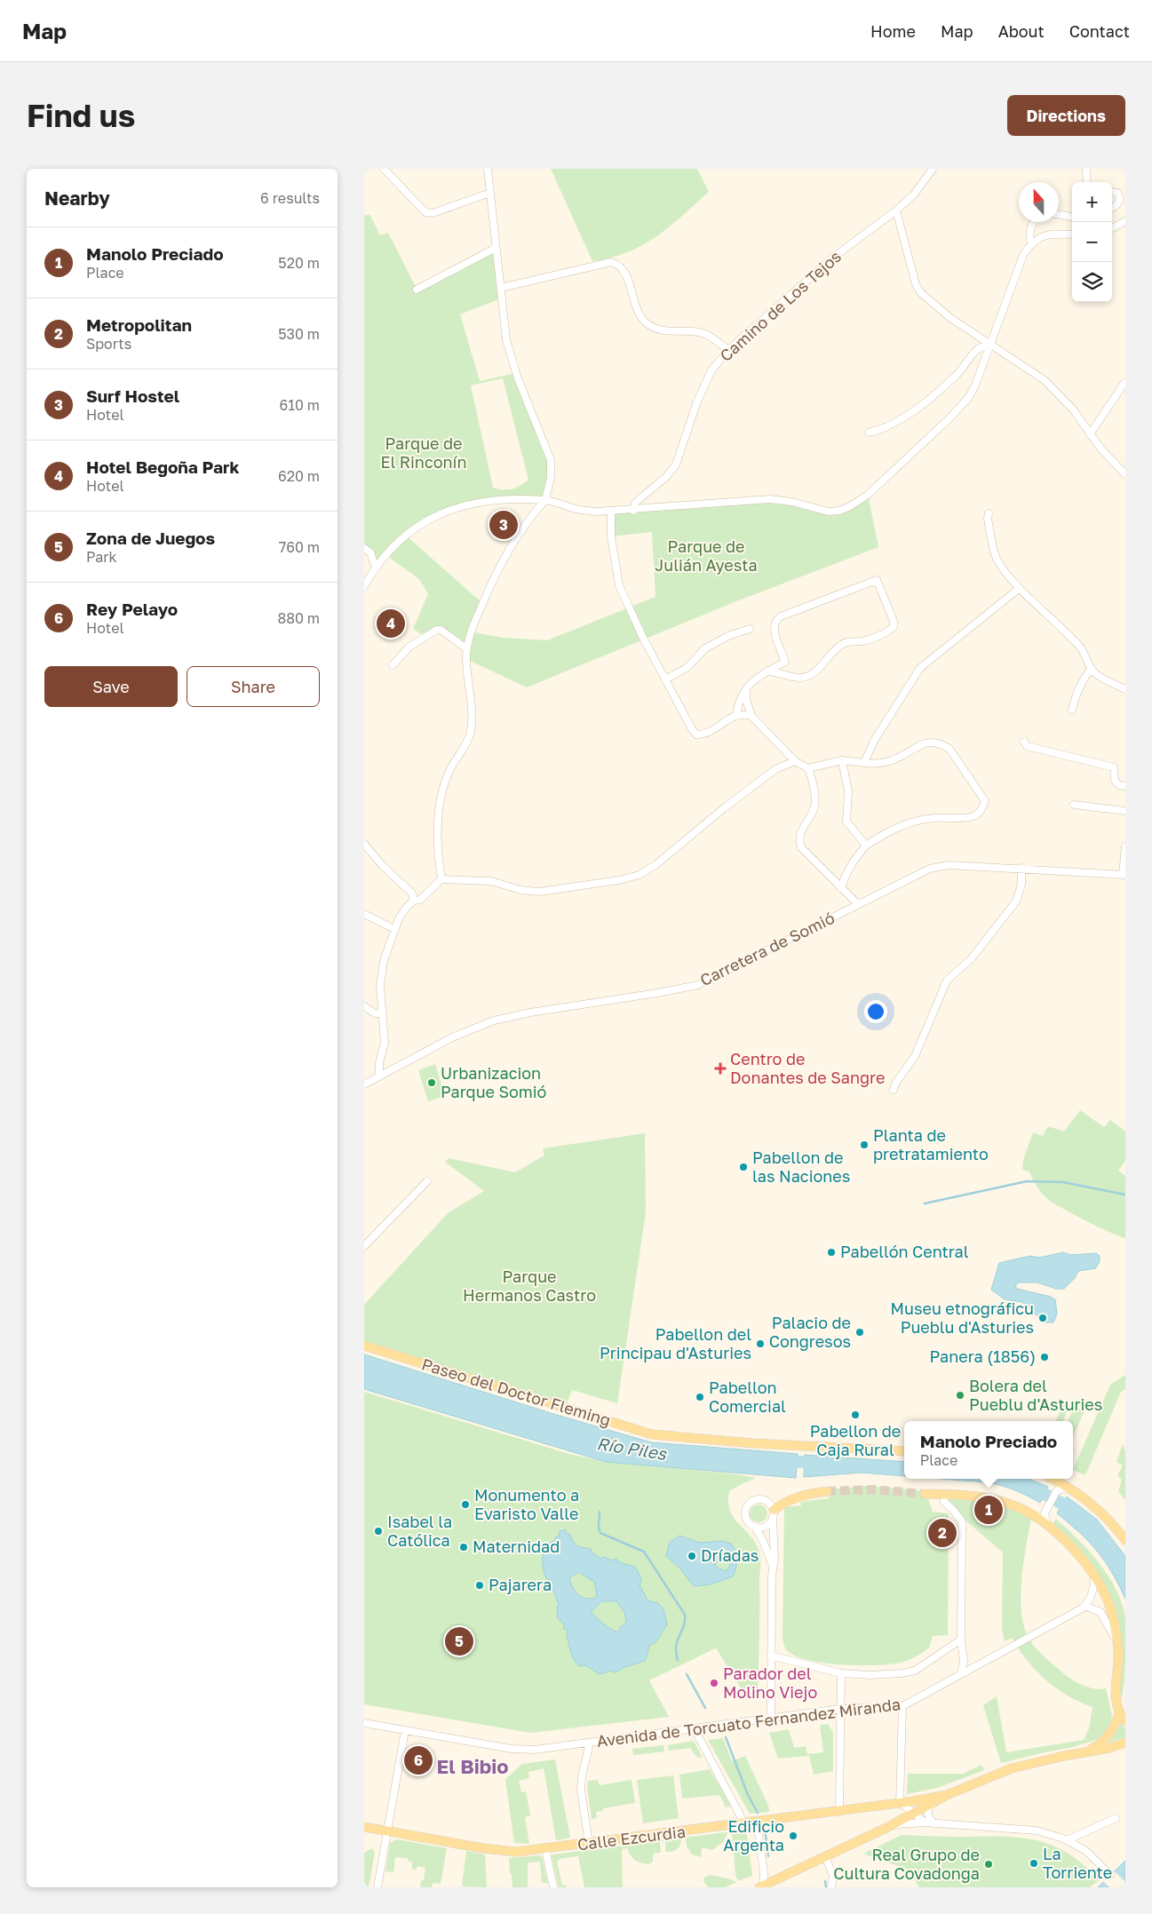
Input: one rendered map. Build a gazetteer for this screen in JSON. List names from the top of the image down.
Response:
{
  "streets": {
    "main road": ["Paseo del Doctor Fleming", "Calle Ezcurdia"],
    "street": ["Camino de Los Tejos", "Carretera de Somió", "Avenida de Torcuato Fernandez Miranda"]
  },
  "districts": ["El Bibio"],
  "water": ["Río Piles"],
  "parks": ["Parque de El Rinconín", "Parque de Julián Ayesta", "Parque Hermanos Castro"],
  "places": {
    "health": ["Centro de Donantes de Sangre"],
    "other": [
      "Urbanizacion Parque Somió",
      "Planta de pretratamiento",
      "Pabellon de las Naciones",
      "Pabellón Central",
      "Museu etnográficu Pueblu d'Asturies",
      "Palacio de Congresos",
      "Pabellon del Principau d'Asturies",
      "Panera (1856)",
      "Bolera del Pueblu d'Asturies",
      "Pabellon Comercial",
      "Pabellon de Caja Rural",
      "Monumento a Evaristo Valle",
      "Isabel la Católica",
      "Maternidad",
      "Dríadas",
      "Pajarera",
      "Parador del Molino Viejo",
      "Edificio Argenta",
      "La Torriente",
      "Real Grupo de Cultura Covadonga"
    ]
  },
  "north": "top",
  "page": {
    "header": "Map",
    "nav": [
      "Home",
      "Map",
      "About",
      "Contact"
    ],
    "buttons": [
      "Directions",
      ["Save", "Share"]
    ],
    "title": "Find us",
    "heading": ["Nearby", "6 results"],
    "map_buttons": ["+", "−"],
    "list": [
      {
        "mark": "1",
        "name": "Manolo Preciado",
        "note": "Place",
        "value": "520 m"
      },
      {
        "mark": "2",
        "name": "Metropolitan",
        "note": "Sports",
        "value": "530 m"
      },
      {
        "mark": "3",
        "name": "Surf Hostel",
        "note": "Hotel",
        "value": "610 m"
      },
      {
        "mark": "4",
        "name": "Hotel Begoña Park",
        "note": "Hotel",
        "value": "620 m"
      },
      {
        "mark": "5",
        "name": "Zona de Juegos",
        "note": "Park",
        "value": "760 m"
      },
      {
        "mark": "6",
        "name": "Rey Pelayo",
        "note": "Hotel",
        "value": "880 m"
      }
    ],
    "pins": [
      "3",
      "4",
      "1",
      "2",
      "5",
      "6"
    ],
    "popup": ["Manolo Preciado", "Place"]
  }
}
